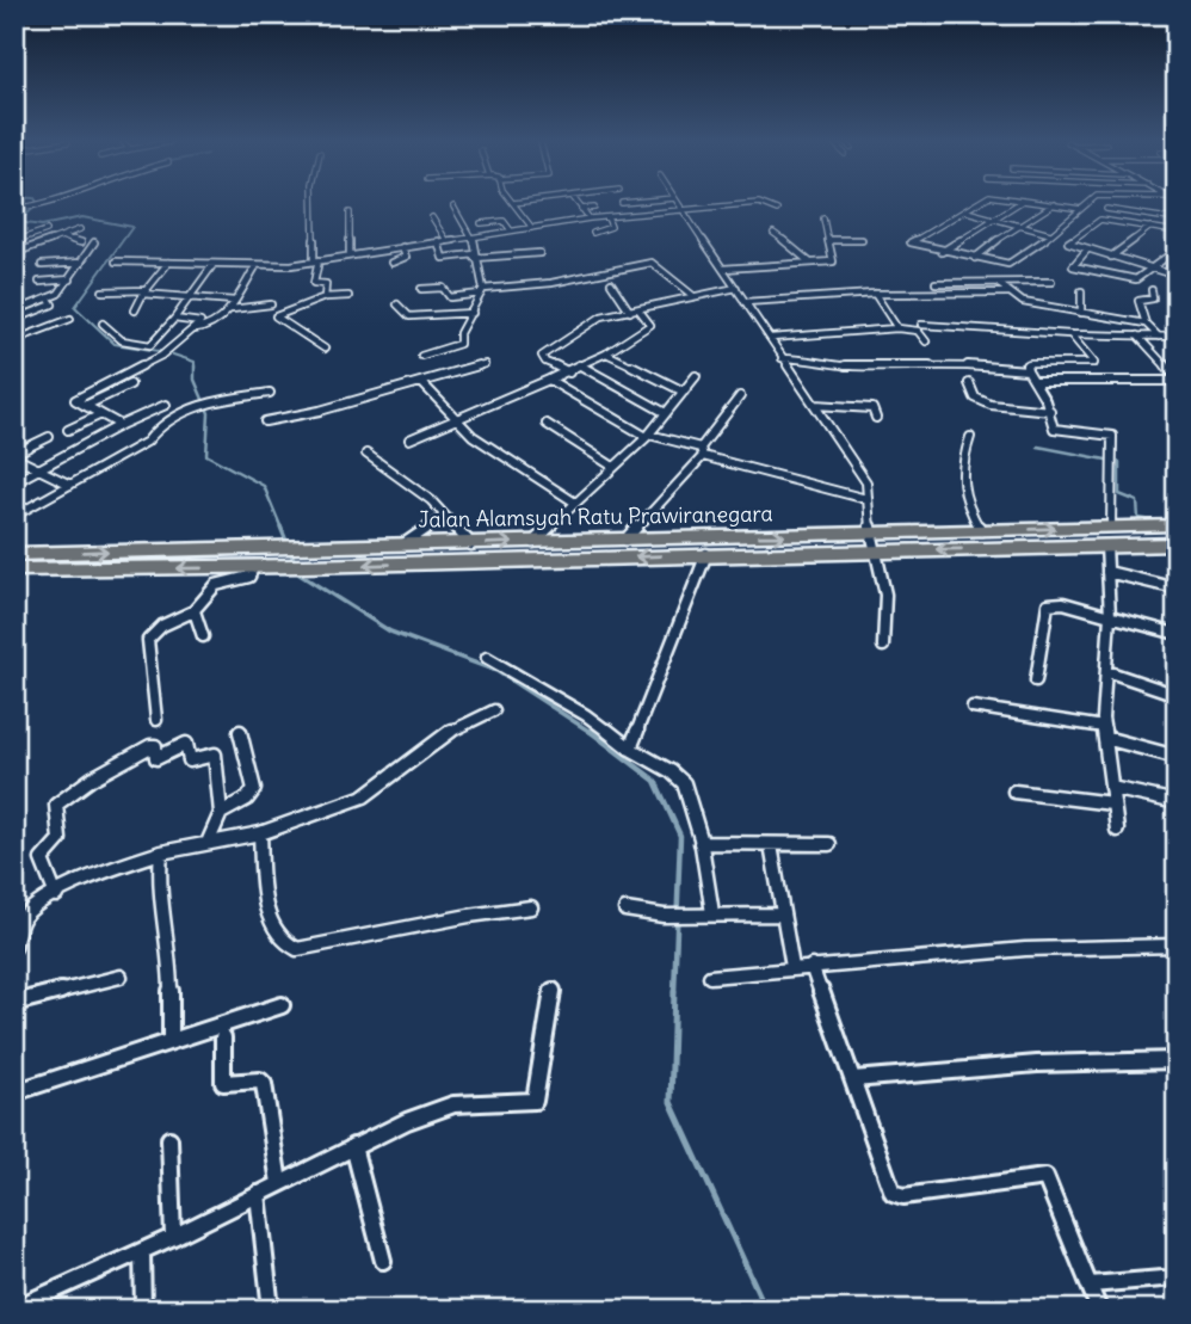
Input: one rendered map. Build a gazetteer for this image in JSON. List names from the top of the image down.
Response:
{
  "streets": {
    "highway": ["Jalan Alamsyah Ratu Prawiranegara"]
  }
}
